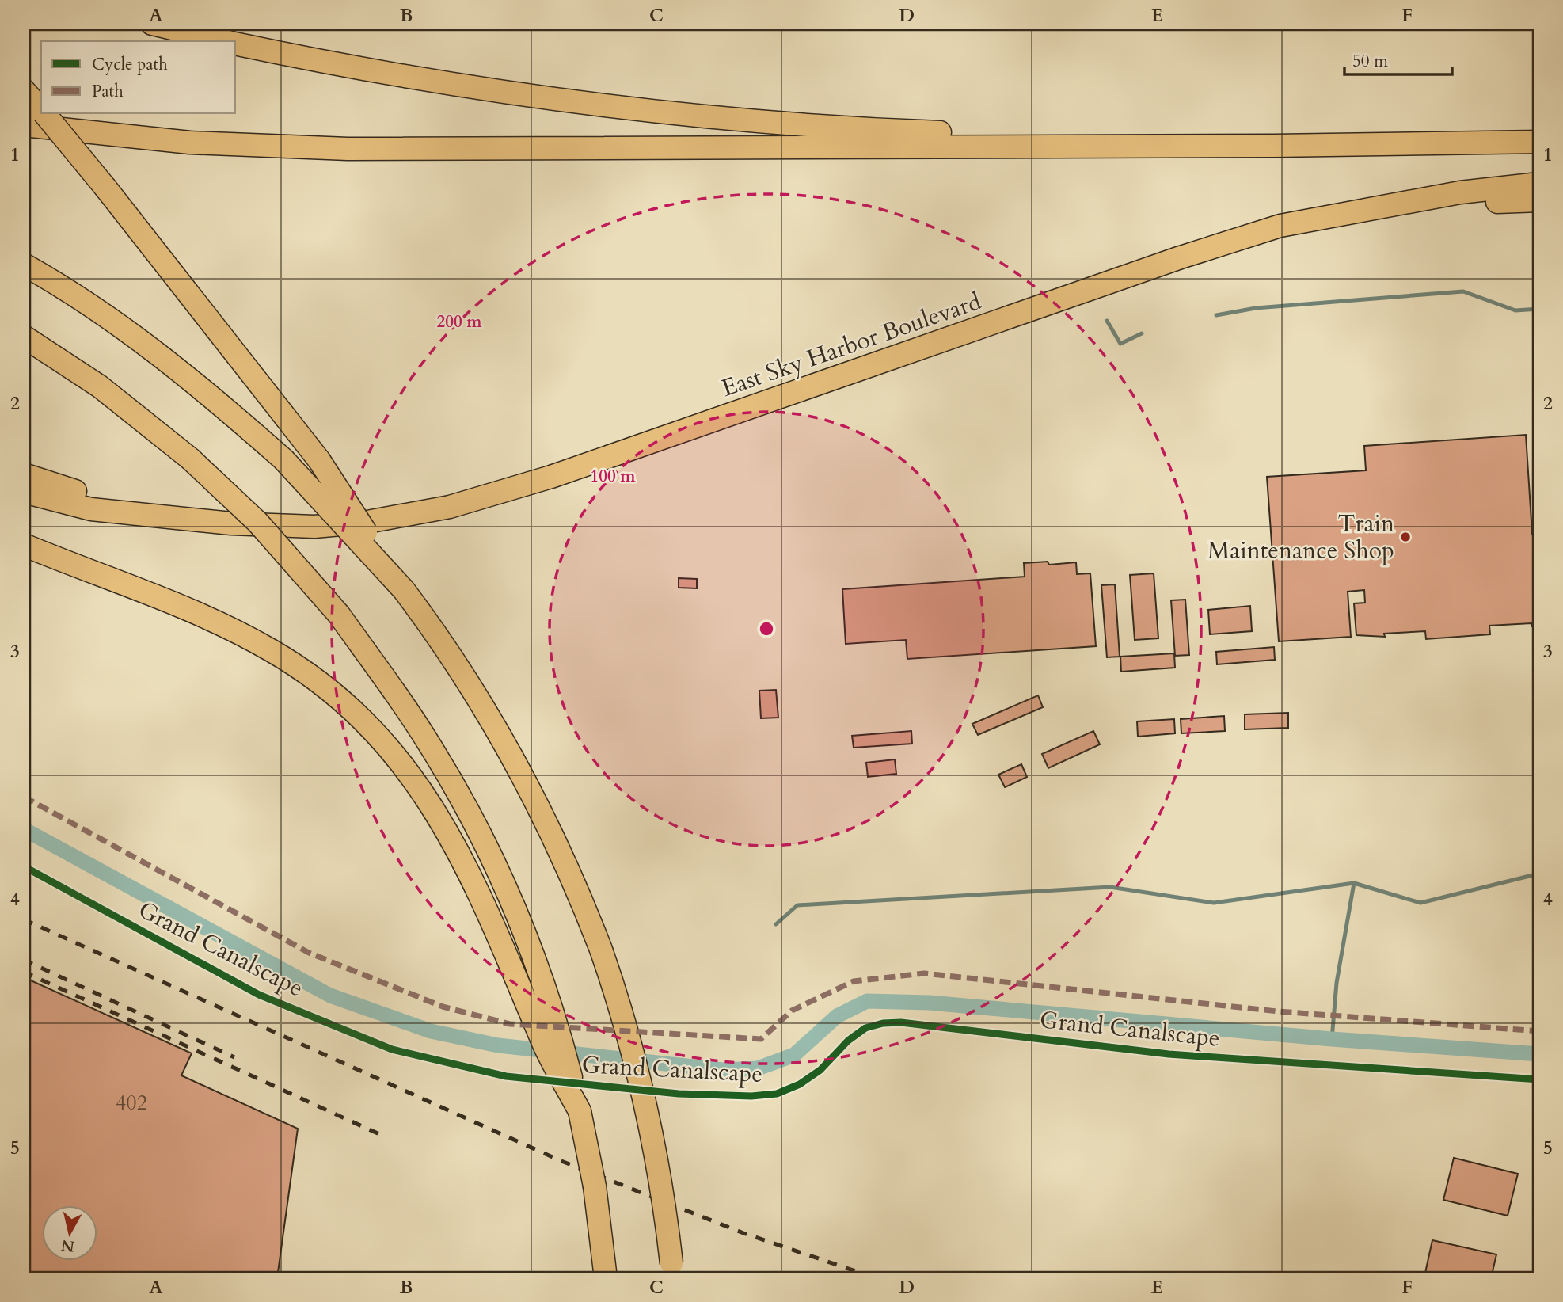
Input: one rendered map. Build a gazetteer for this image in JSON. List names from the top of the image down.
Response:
{
  "streets": {
    "highway": ["East Sky Harbor Boulevard"],
    "cycle path": ["Grand Canalscape"]
  },
  "places": ["Train Maintenance Shop"],
  "house_numbers": ["402"],
  "legend": ["Cycle path", "Path"],
  "scale_bar": "50 m",
  "north": "bottom",
  "grid": {
    "columns": [
      "A",
      "B",
      "C",
      "D",
      "E",
      "F"
    ],
    "rows": [
      "1",
      "2",
      "3",
      "4",
      "5"
    ]
  },
  "rings": ["200 m", "100 m"]
}
